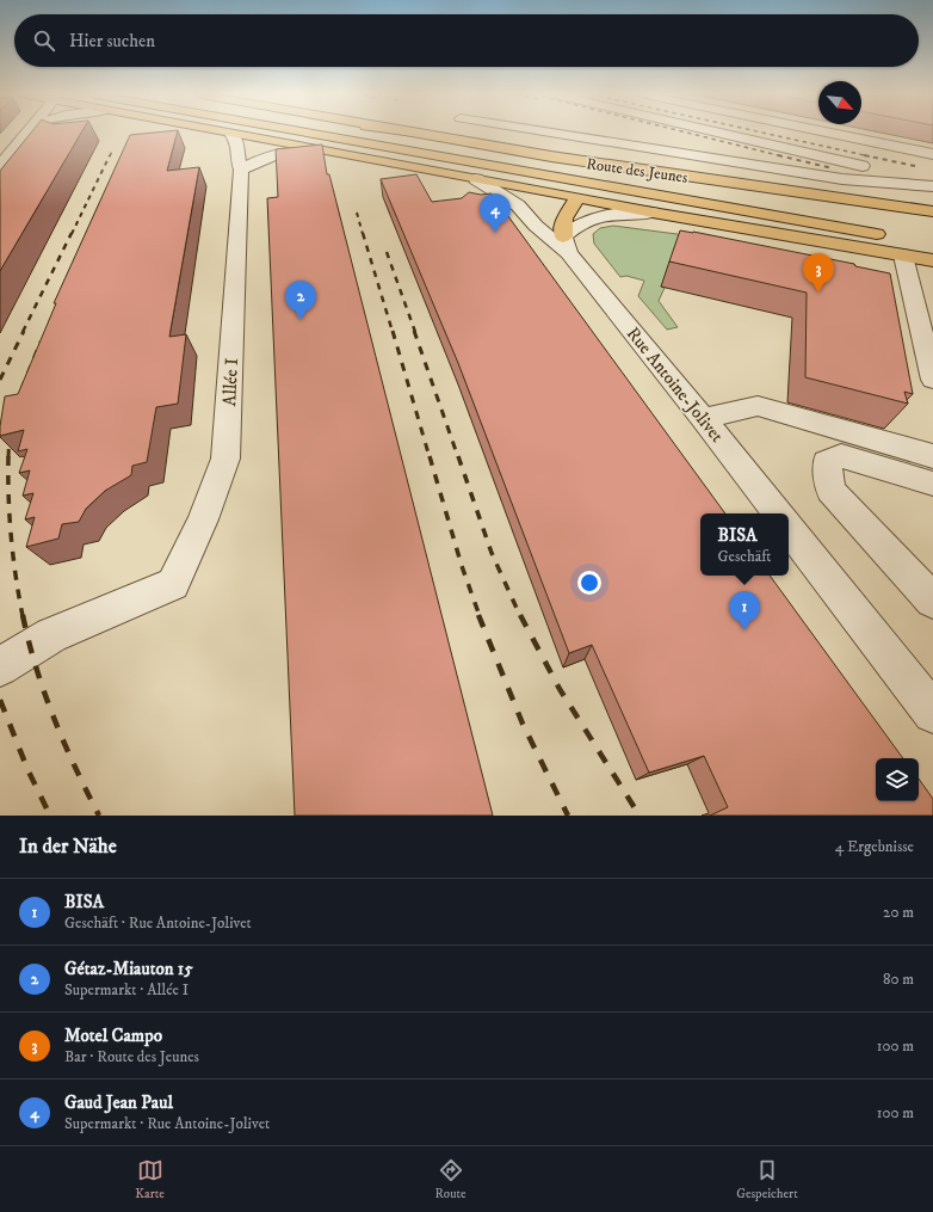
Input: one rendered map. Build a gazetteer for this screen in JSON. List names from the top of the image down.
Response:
{
  "streets": {
    "main road": ["Route des Jeunes"],
    "street": ["Allée I", "Rue Antoine-Jolivet"]
  },
  "crossings": [
    ["Route des Jeunes", "Allée I"],
    ["Route des Jeunes", "Rue Antoine-Jolivet"]
  ],
  "north": "bottom right",
  "page": {
    "search": "Hier suchen",
    "pins": [
      "4",
      "3",
      "2",
      "1"
    ],
    "popup": ["BISA", "Geschäft"],
    "heading": ["In der Nähe", "4 Ergebnisse"],
    "list": [
      {
        "mark": "1",
        "name": "BISA",
        "note": "Geschäft · Rue Antoine-Jolivet",
        "value": "20 m"
      },
      {
        "mark": "2",
        "name": "Gétaz-Miauton 15",
        "note": "Supermarkt · Allée I",
        "value": "80 m"
      },
      {
        "mark": "3",
        "name": "Motel Campo",
        "note": "Bar · Route des Jeunes",
        "value": "100 m"
      },
      {
        "mark": "4",
        "name": "Gaud Jean Paul",
        "note": "Supermarkt · Rue Antoine-Jolivet",
        "value": "100 m"
      }
    ],
    "nav": ["Karte", "Route", "Gespeichert"]
  }
}
